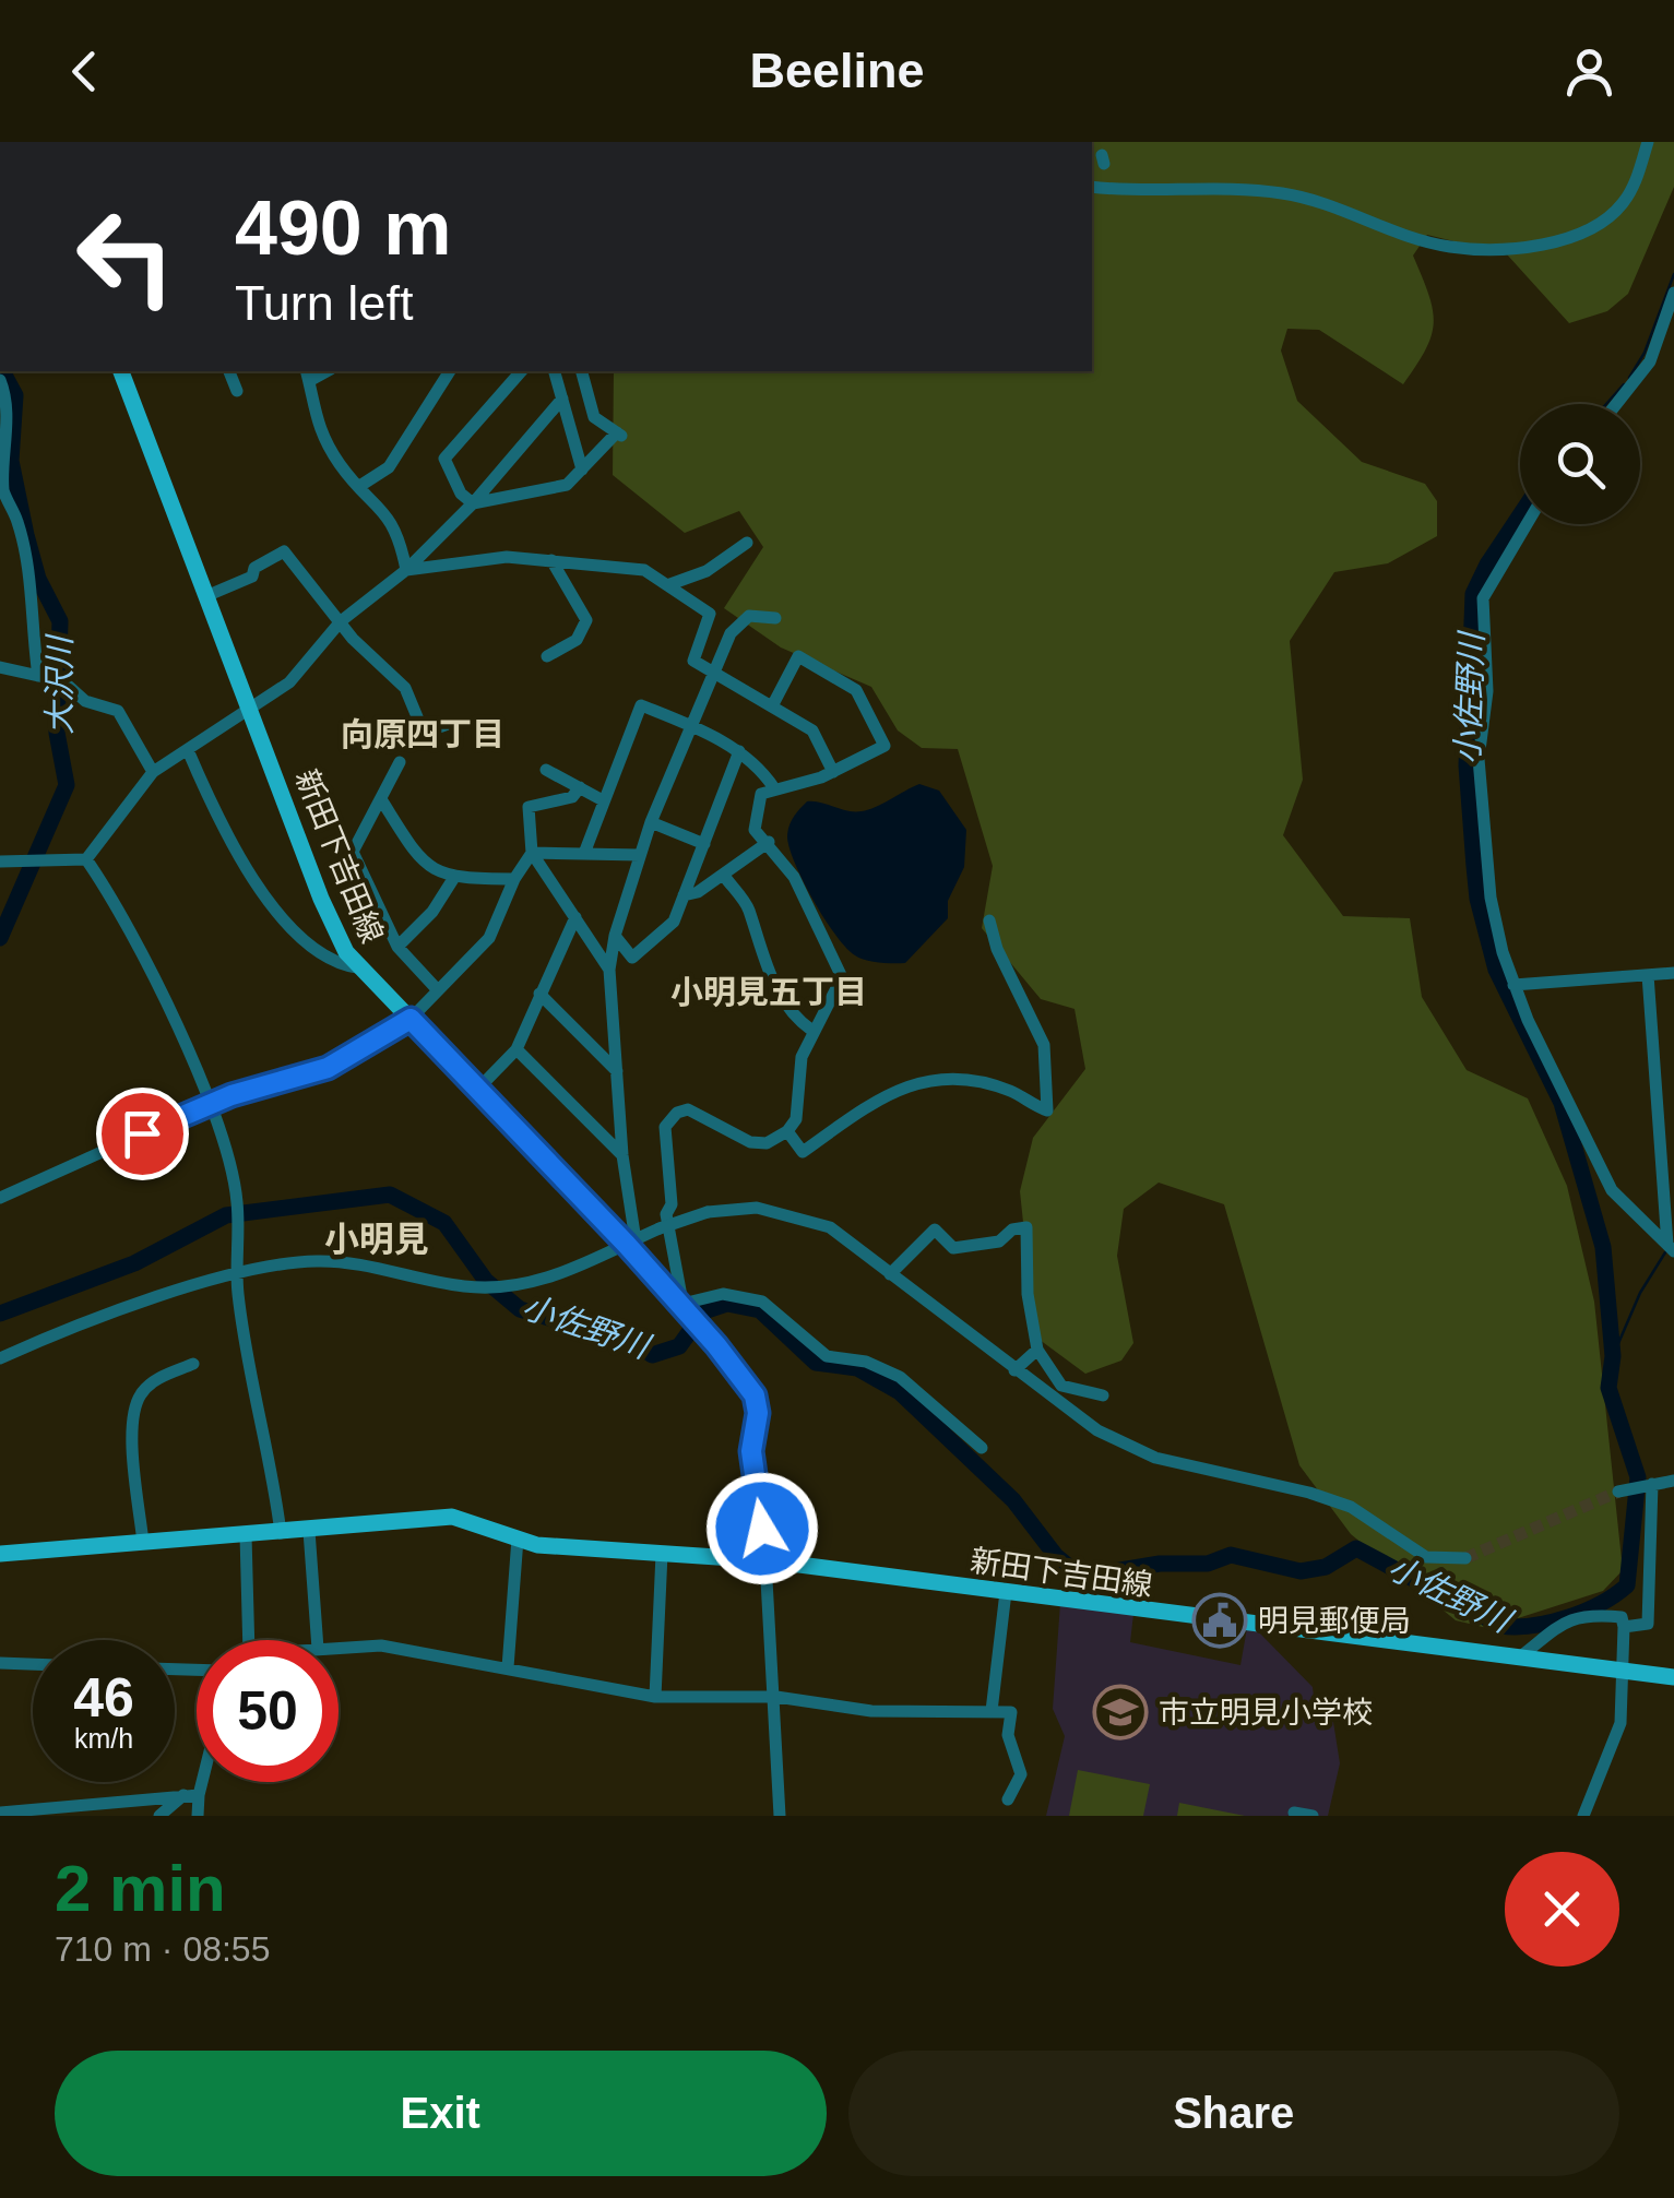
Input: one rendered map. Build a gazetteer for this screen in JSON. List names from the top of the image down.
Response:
{
  "streets": {
    "main road": ["新田下吉田線"]
  },
  "districts": ["向原四丁目", "小明見五丁目", "小明見"],
  "water": ["大沢川", "小佐野川"],
  "places": {
    "public building": ["明見郵便局"],
    "school or university": ["市立明見小学校"]
  },
  "page": {
    "header": "Beeline",
    "turn": ["490 m", "Turn left"],
    "speed": "46 km/h",
    "limit": "50",
    "heading": ["2 min", "710 m · 08:55"],
    "buttons": ["Exit", "Share"]
  }
}
